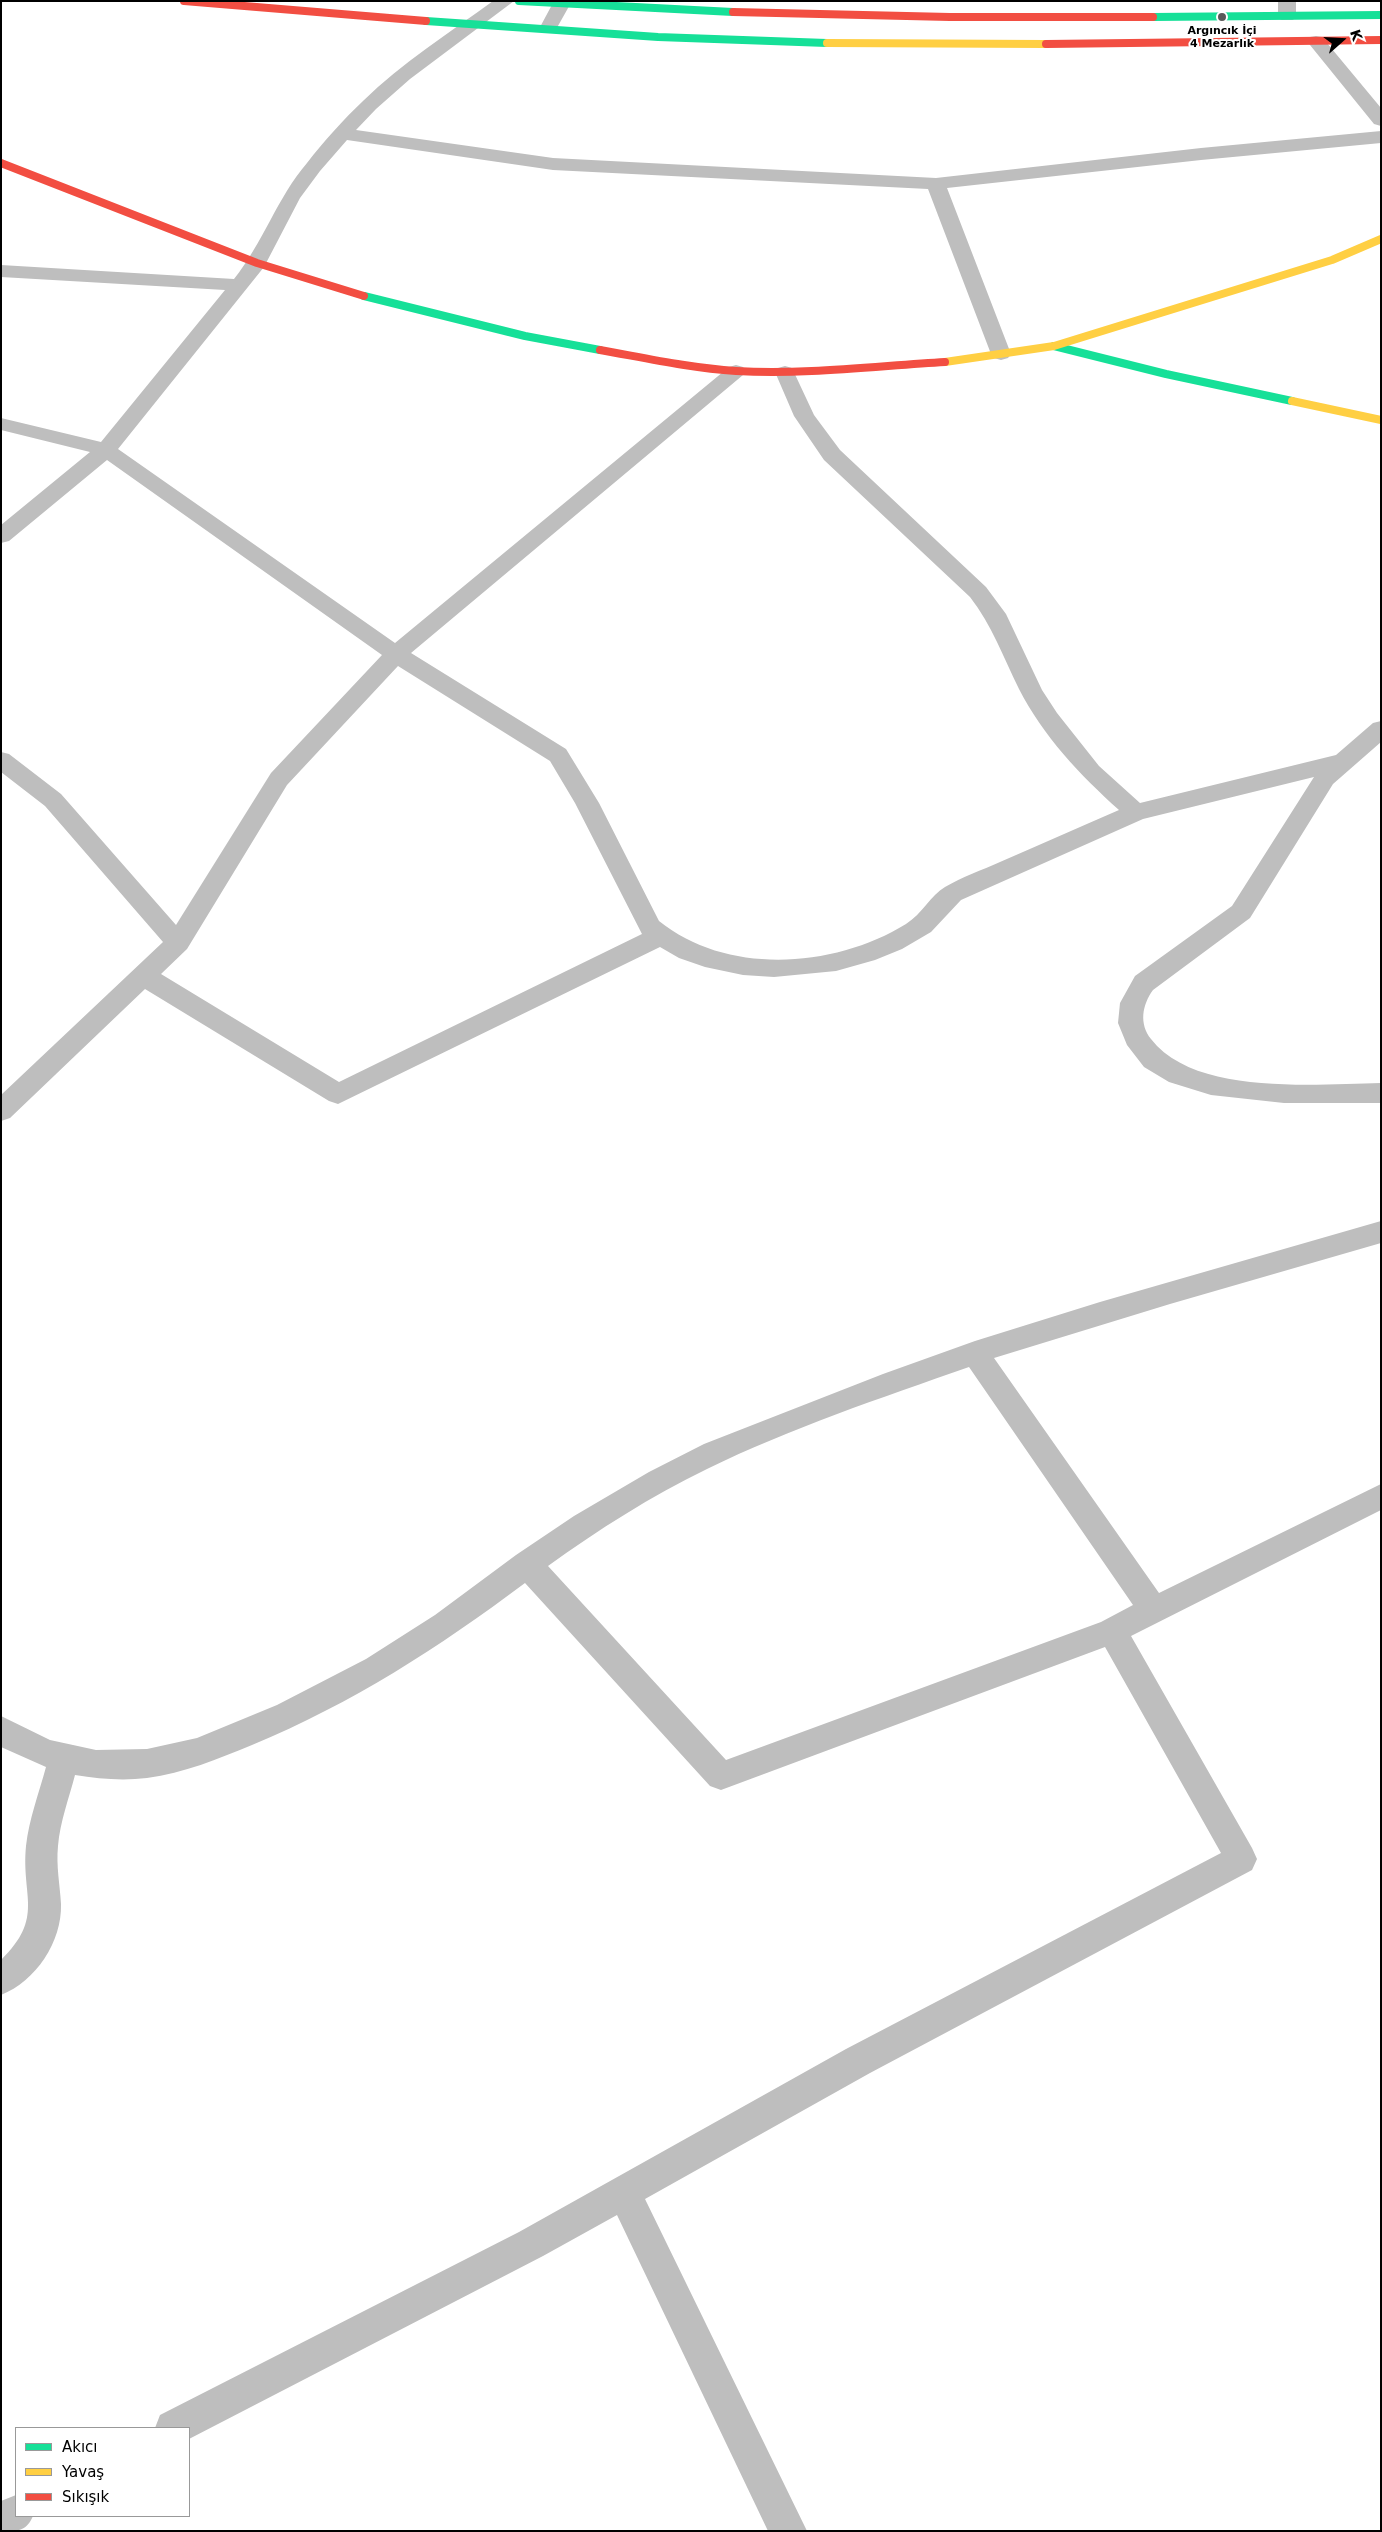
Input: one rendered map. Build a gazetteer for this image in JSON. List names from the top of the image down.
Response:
{
  "places": ["Argıncık İçi 4 Mezarlık"],
  "legend": ["Akıcı", "Yavaş", "Sıkışık"],
  "north": "right"
}
